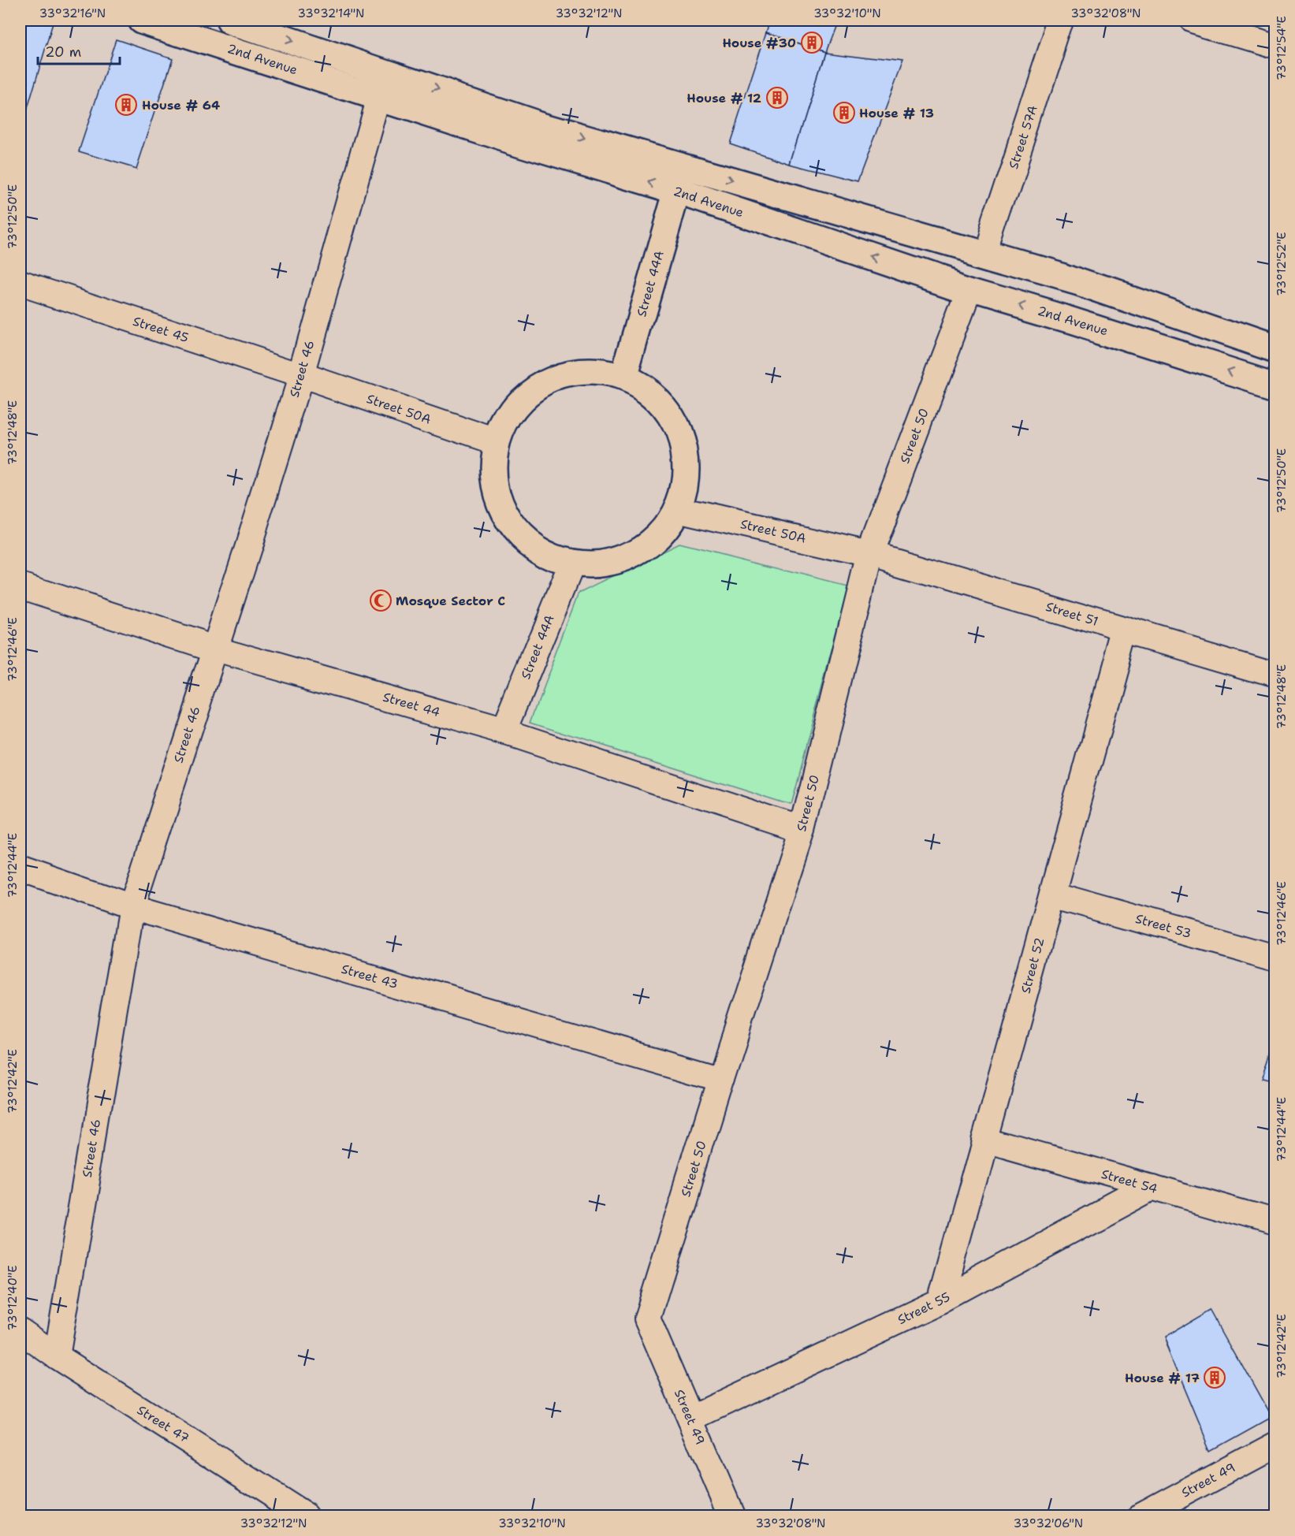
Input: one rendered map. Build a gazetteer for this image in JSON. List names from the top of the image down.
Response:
{
  "streets": {
    "street": [
      "2nd Avenue",
      "Street 57A",
      "Street 44A",
      "Street 45",
      "Street 46",
      "Street 50A",
      "Street 50",
      "Street 51",
      "Street 44",
      "Street 53",
      "Street 52",
      "Street 43",
      "Street 54",
      "Street 55",
      "Street 49",
      "Street 47"
    ]
  },
  "crossings": [
    ["2nd Avenue", "Street 57A"],
    ["2nd Avenue", "Street 44A"],
    ["2nd Avenue", "Street 46"],
    ["2nd Avenue", "Street 50"],
    ["Street 44A", "Street 44"],
    ["Street 45", "Street 46"],
    ["Street 45", "Street 50A"],
    ["Street 46", "Street 50A"],
    ["Street 46", "Street 44"],
    ["Street 46", "Street 43"],
    ["Street 46", "Street 47"],
    ["Street 50A", "Street 50"],
    ["Street 50A", "Street 51"],
    ["Street 50", "Street 51"],
    ["Street 50", "Street 44"],
    ["Street 50", "Street 43"],
    ["Street 50", "Street 49"],
    ["Street 51", "Street 52"],
    ["Street 53", "Street 52"],
    ["Street 52", "Street 54"],
    ["Street 52", "Street 55"],
    ["Street 54", "Street 55"],
    ["Street 55", "Street 49"]
  ],
  "places": {
    "building": [
      "House #30",
      "House # 12",
      "House # 64",
      "House # 13",
      "House # 17"
    ],
    "mosque": ["Mosque Sector C"]
  },
  "scale_bar": "20 m",
  "coordinates": [
    "33°32'16\"N",
    "33°32'14\"N",
    "33°32'12\"N",
    "33°32'10\"N",
    "33°32'08\"N",
    "73°12'54\"E",
    "73°12'50\"E",
    "73°12'52\"E",
    "73°12'48\"E",
    "73°12'46\"E",
    "73°12'44\"E",
    "73°12'42\"E",
    "73°12'40\"E",
    "33°32'06\"N"
  ]
}
